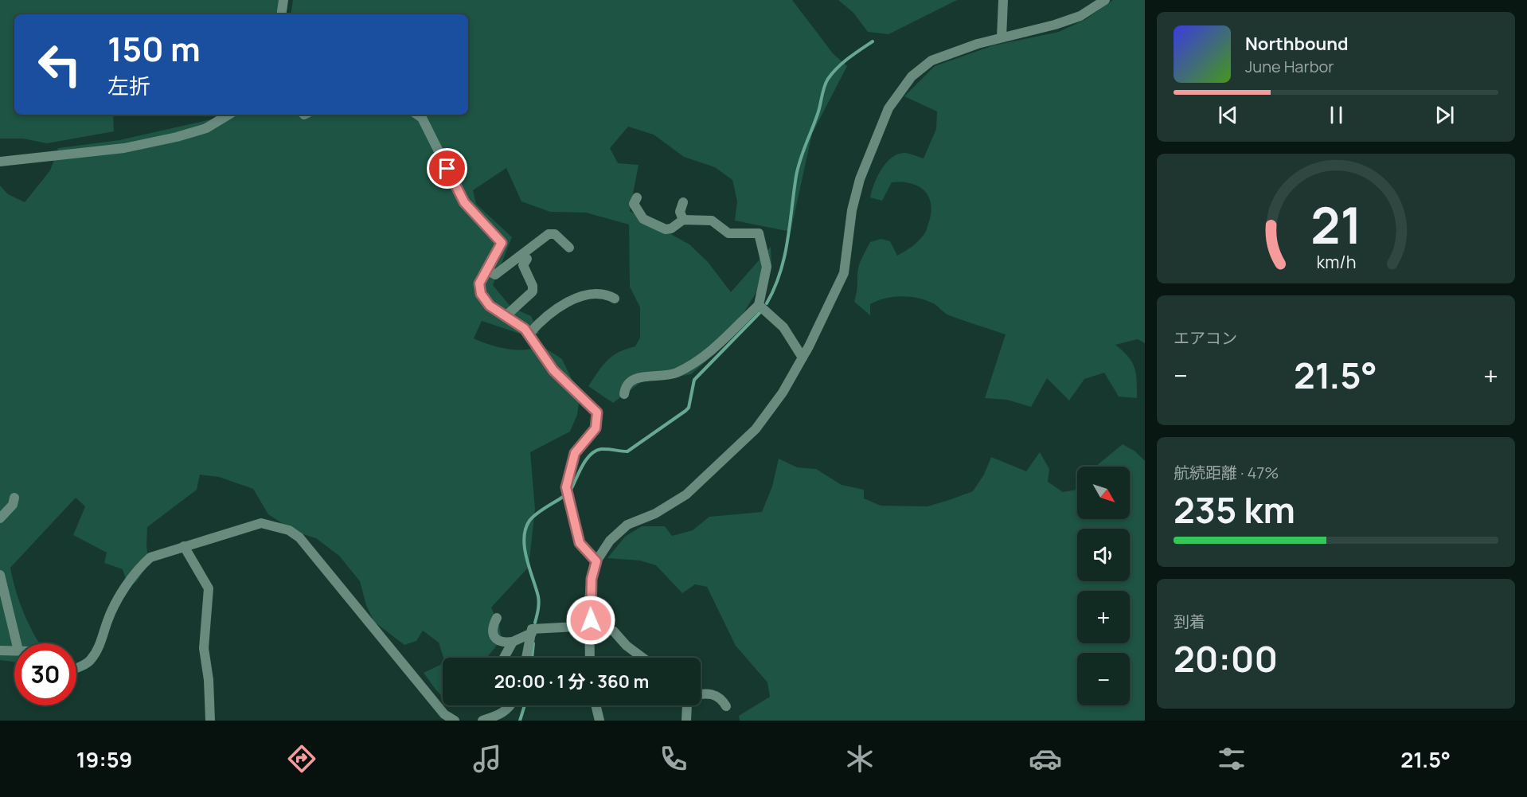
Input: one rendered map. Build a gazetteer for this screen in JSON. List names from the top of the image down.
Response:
{
  "north": "bottom right",
  "page": {
    "turn": ["150 m", "左折"],
    "song": ["Northbound", "June Harbor"],
    "tile": [
      "エアコン",
      ["航続距離 · 47%", "235 km"],
      ["到着", "20:00"]
    ],
    "heat": ["−", "21.5°", "+"],
    "map_buttons": ["+", "−"],
    "limit": "30",
    "trip": "20:00 · 1 分 · 360 m",
    "tabs": ["19:59", "21.5°"],
    "gauge": ["21", "km/h"]
  }
}
